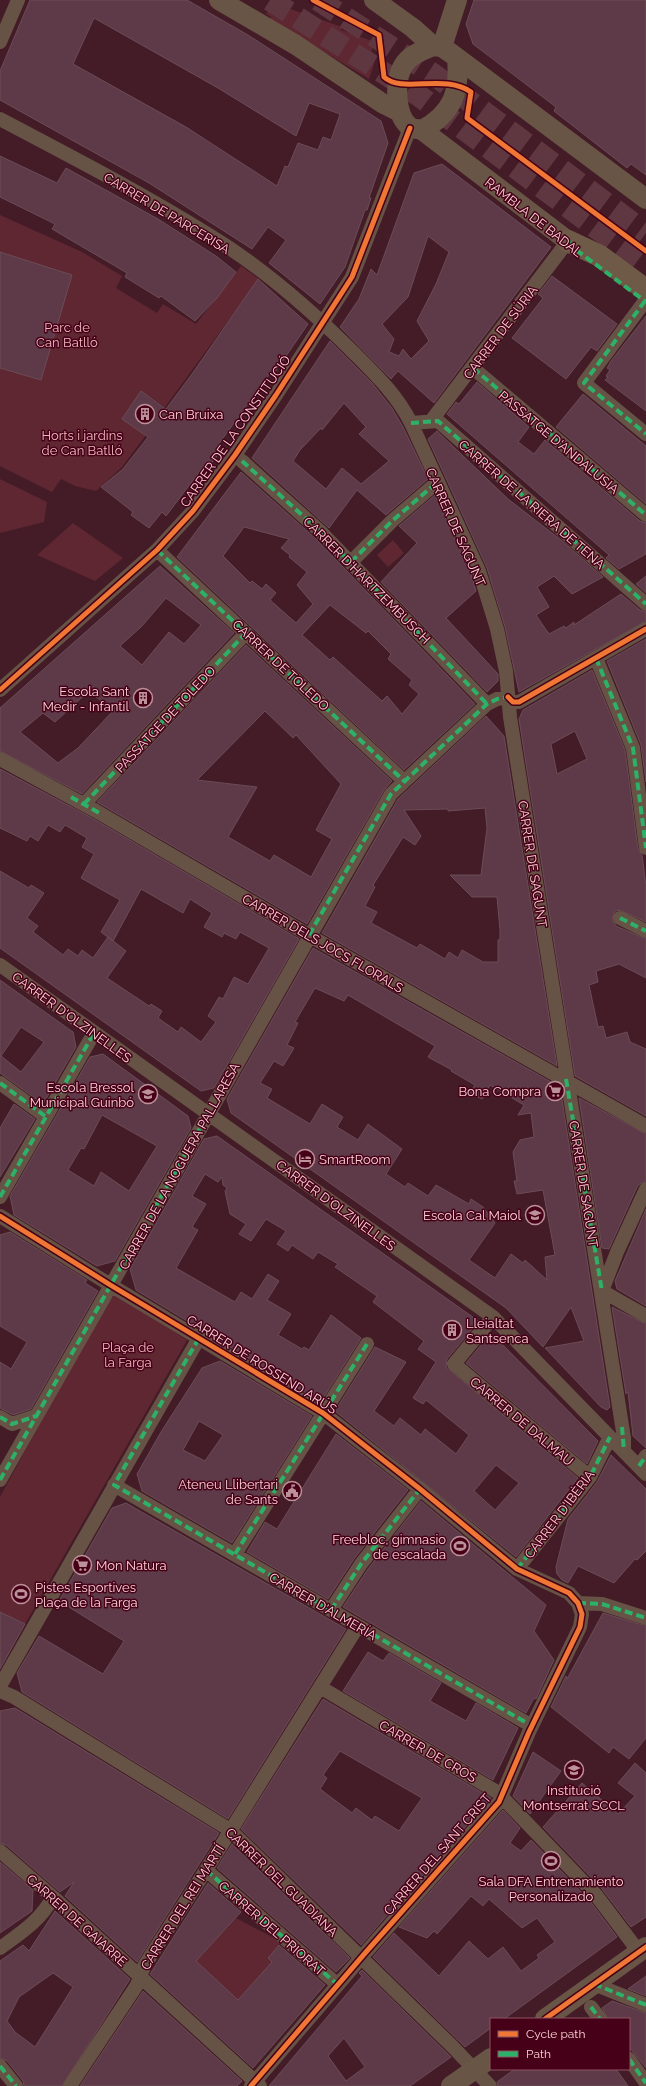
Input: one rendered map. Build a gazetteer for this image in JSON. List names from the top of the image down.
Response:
{
  "streets": {
    "street": [
      "CARRER DE PARCERISA",
      "RAMBLA DE BADAL",
      "CARRER DE SÚRIA",
      "CARRER DE LA CONSTITUCIÓ",
      "PASSATGE D'ANDALUSIA",
      "CARRER DE LA RIERA DE TENA",
      "CARRER DE SAGUNT",
      "CARRER D'HARTZEMBUSCH",
      "CARRER DE TOLEDO",
      "PASSATGE DE TOLEDO",
      "CARRER DELS JOCS FLORALS",
      "CARRER D'OLZINELLES",
      "CARRER DE LA NOGUERA PALLARESA",
      "CARRER DE ROSSEND ARÚS",
      "CARRER DE DALMAU",
      "CARRER D'IBÈRIA",
      "CARRER D'ALMERÍA",
      "CARRER DE CROS",
      "CARRER DEL SANT CRIST",
      "CARRER DEL GUADIANA",
      "CARRER DEL REI MARTÍ",
      "CARRER DE GAIARRE",
      "CARRER DEL PRIORAT"
    ]
  },
  "crossings": [
    ["CARRER DE PARCERISA", "CARRER DE LA CONSTITUCIÓ"],
    ["CARRER DE PARCERISA", "CARRER DE SAGUNT"],
    ["RAMBLA DE BADAL", "CARRER DE SÚRIA"],
    ["RAMBLA DE BADAL", "CARRER DE LA CONSTITUCIÓ"],
    ["CARRER DE SÚRIA", "PASSATGE D'ANDALUSIA"],
    ["CARRER DE SÚRIA", "CARRER DE LA RIERA DE TENA"],
    ["CARRER DE LA CONSTITUCIÓ", "CARRER DE SAGUNT"],
    ["CARRER DE LA CONSTITUCIÓ", "CARRER DE TOLEDO"],
    ["CARRER DE SAGUNT", "CARRER DELS JOCS FLORALS"],
    ["CARRER DE SAGUNT", "CARRER D'OLZINELLES"],
    ["CARRER D'HARTZEMBUSCH", "CARRER DE LA NOGUERA PALLARESA"],
    ["CARRER DE TOLEDO", "PASSATGE DE TOLEDO"],
    ["CARRER DE TOLEDO", "CARRER DE LA NOGUERA PALLARESA"],
    ["PASSATGE DE TOLEDO", "CARRER DELS JOCS FLORALS"],
    ["CARRER DELS JOCS FLORALS", "CARRER DE LA NOGUERA PALLARESA"],
    ["CARRER D'OLZINELLES", "CARRER DE LA NOGUERA PALLARESA"],
    ["CARRER D'OLZINELLES", "CARRER DE DALMAU"],
    ["CARRER D'OLZINELLES", "CARRER D'IBÈRIA"],
    ["CARRER DE LA NOGUERA PALLARESA", "CARRER DE ROSSEND ARÚS"],
    ["CARRER DE ROSSEND ARÚS", "CARRER D'IBÈRIA"],
    ["CARRER DE ROSSEND ARÚS", "CARRER DEL SANT CRIST"],
    ["CARRER DE DALMAU", "CARRER D'IBÈRIA"],
    ["CARRER D'ALMERÍA", "CARRER DEL SANT CRIST"],
    ["CARRER D'ALMERÍA", "CARRER DEL REI MARTÍ"],
    ["CARRER DE CROS", "CARRER DEL SANT CRIST"],
    ["CARRER DE CROS", "CARRER DEL REI MARTÍ"],
    ["CARRER DEL SANT CRIST", "CARRER DEL GUADIANA"],
    ["CARRER DEL SANT CRIST", "CARRER DE GAIARRE"],
    ["CARRER DEL SANT CRIST", "CARRER DEL PRIORAT"],
    ["CARRER DEL GUADIANA", "CARRER DEL REI MARTÍ"],
    ["CARRER DEL REI MARTÍ", "CARRER DE GAIARRE"],
    ["CARRER DEL REI MARTÍ", "CARRER DEL PRIORAT"]
  ],
  "parks": ["Parc de Can Batlló", "Horts i jardins de Can Batlló", "Plaça de la Farga"],
  "places": {
    "building": ["Can Bruixa", "Escola Sant Medir - Infantil", "Lleialtat Santsenca"],
    "supermarket": ["Bona Compra", "Mon Natura"],
    "school or university": ["Escola Bressol Municipal Guinbó", "Escola Cal Maiol", "Institució Montserrat SCCL"],
    "hotel": ["SmartRoom"],
    "public building": ["Ateneu Llibertari de Sants"],
    "sports": ["Freebloc, gimnasio de escalada", "Pistes Esportives Plaça de la Farga", "Sala DFA Entrenamiento Personalizado"]
  },
  "legend": ["Cycle path", "Path"]
}
